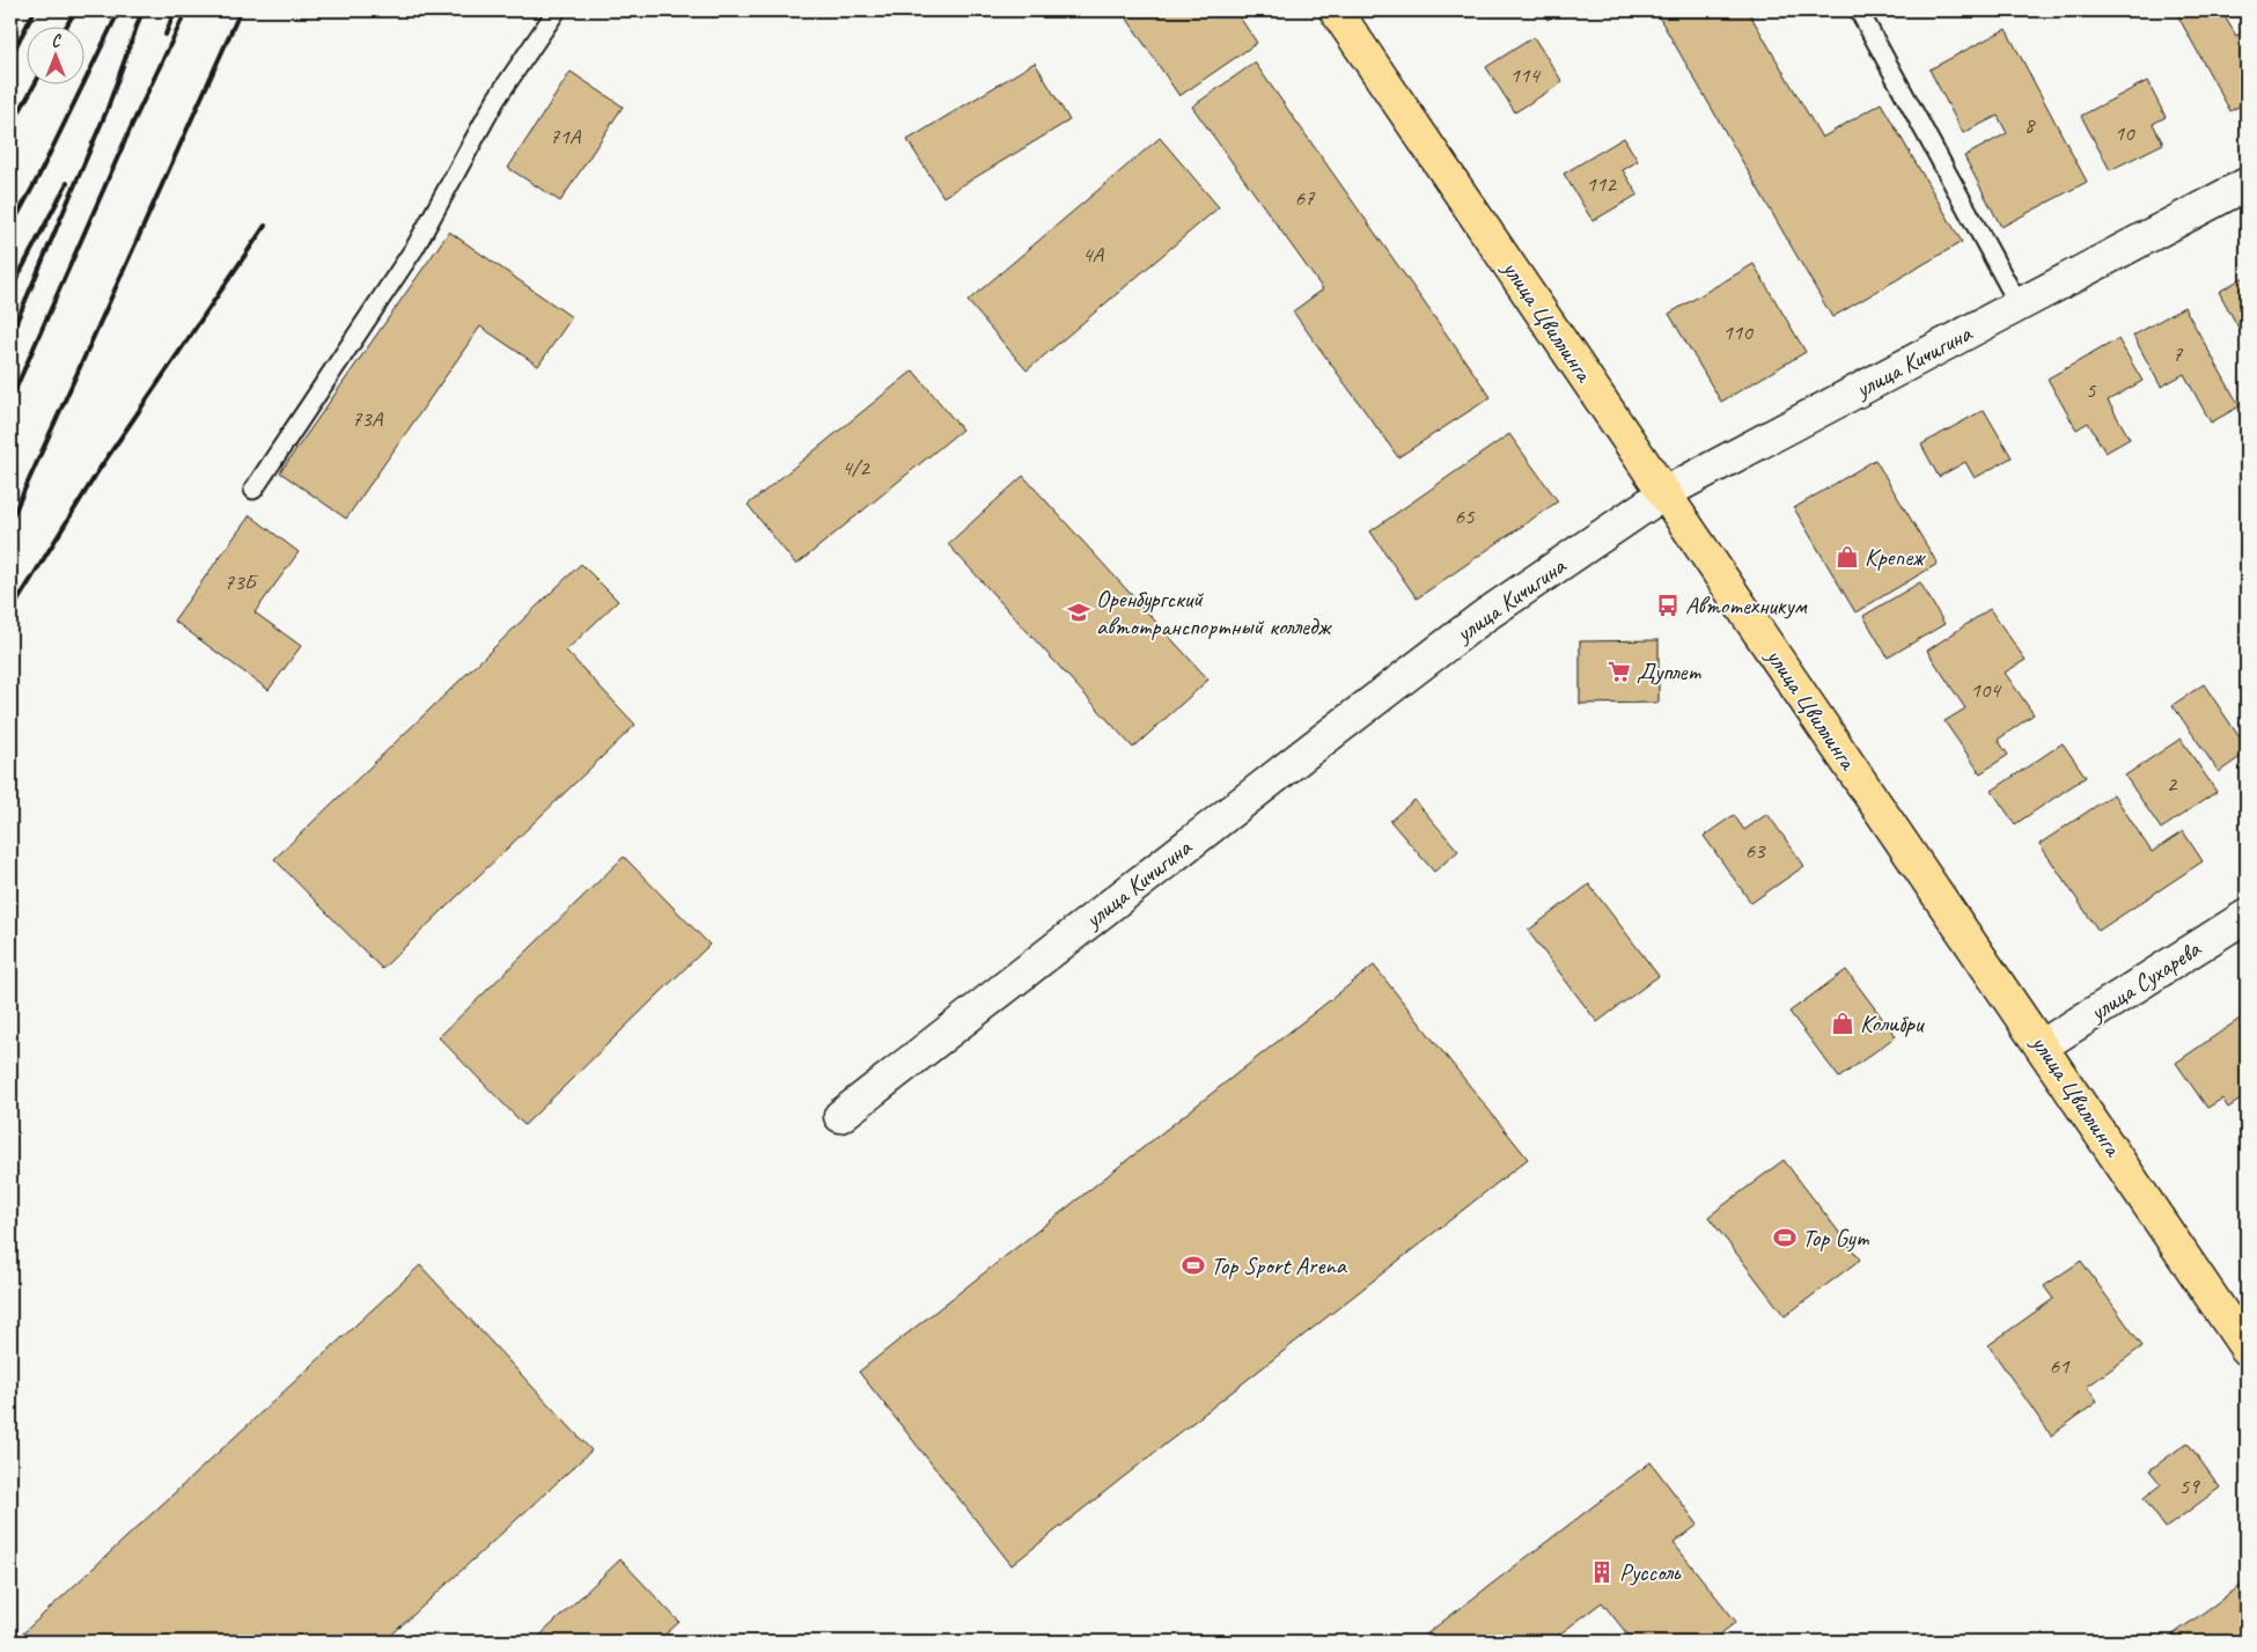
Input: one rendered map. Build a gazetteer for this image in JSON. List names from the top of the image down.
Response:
{
  "streets": {
    "main road": ["улица Цвиллинга"],
    "street": ["улица Кичигина", "улица Сухарева"]
  },
  "crossings": [
    ["улица Цвиллинга", "улица Кичигина"],
    ["улица Цвиллинга", "улица Сухарева"]
  ],
  "places": {
    "shop": ["Крепеж", "Колибри"],
    "bus stop": ["Автотехникум"],
    "school or university": ["Оренбургский автотранспортный колледж"],
    "supermarket": ["Дуплет"],
    "sports": ["Top Gym", "Top Sport Arena"],
    "building": ["Руссоль"]
  },
  "house_numbers": [
    "114",
    "8",
    "10",
    "71А",
    "112",
    "67",
    "4А",
    "110",
    "7",
    "5",
    "73А",
    "4/2",
    "65",
    "73Б",
    "104",
    "2",
    "63",
    "61",
    "59"
  ],
  "north": "top"
}
